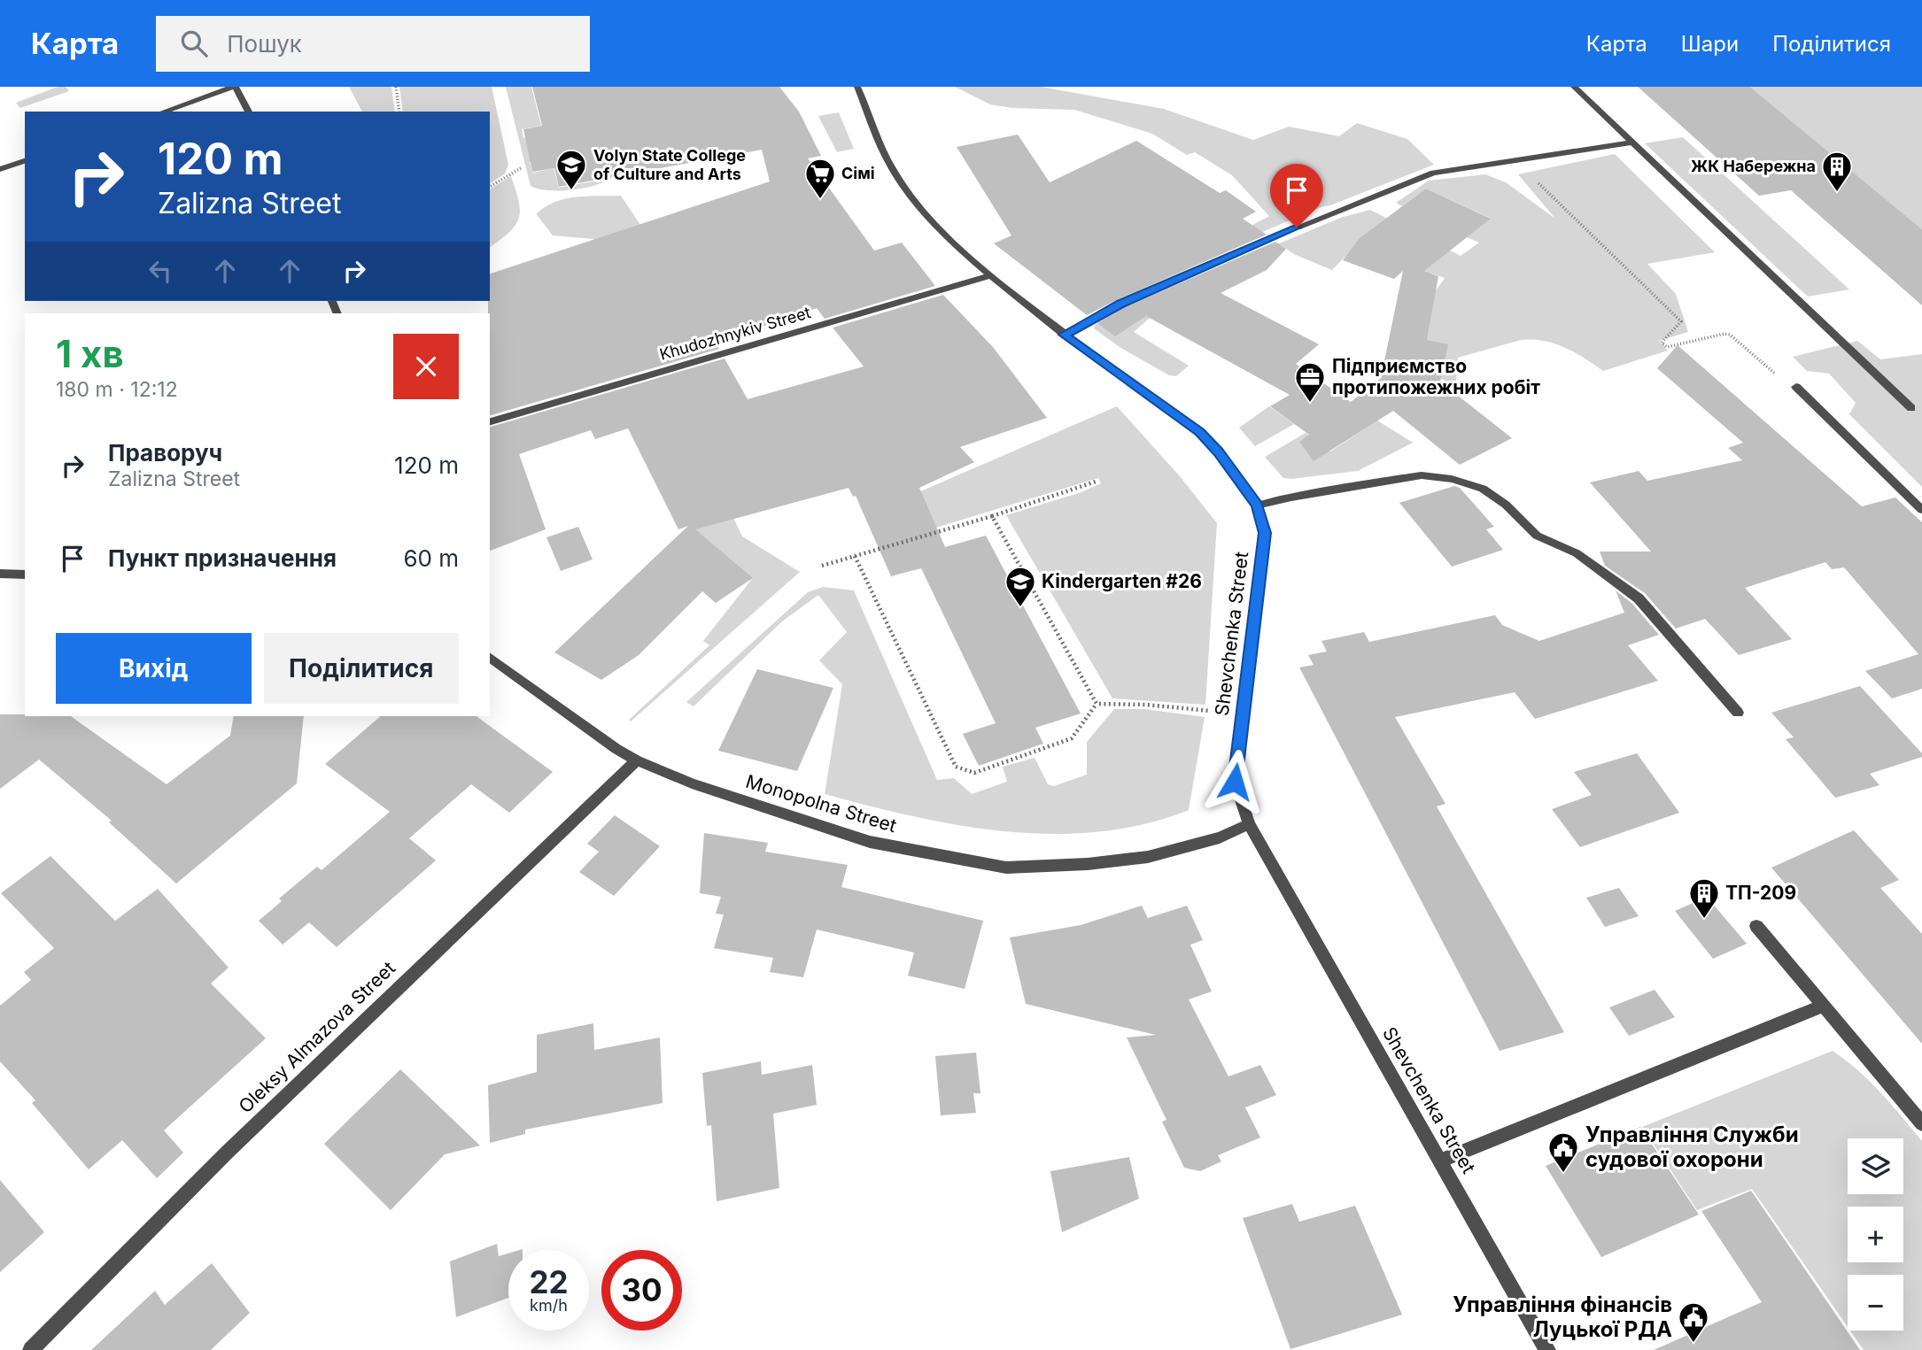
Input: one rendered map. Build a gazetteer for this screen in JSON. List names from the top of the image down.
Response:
{
  "streets": {
    "street": [
      "Khudozhnykiv Street",
      "Shevchenka Street",
      "Monopolna Street",
      "Oleksy Almazova Street"
    ]
  },
  "crossings": [
    ["Khudozhnykiv Street", "Shevchenka Street"],
    ["Shevchenka Street", "Monopolna Street"],
    ["Monopolna Street", "Oleksy Almazova Street"]
  ],
  "places": {
    "school or university": ["Volyn State College of Culture and Arts", "Kindergarten #26"],
    "building": ["ЖК Набережна", "ТП-209"],
    "supermarket": ["Сімі"],
    "office": ["Підприємство протипожежних робіт"],
    "public building": ["Управління Служби судової охорони", "Управління фінансів Луцької РДА"]
  },
  "page": {
    "header": "Карта",
    "search": "Пошук",
    "nav": ["Карта", "Шари", "Поділитися"],
    "turn": ["120 m", "Zalizna Street"],
    "heading": ["1 хв", "180 m · 12:12"],
    "list": [
      {
        "name": "Праворуч",
        "note": "Zalizna Street",
        "value": "120 m"
      },
      {
        "name": "Пункт призначення",
        "value": "60 m"
      }
    ],
    "buttons": ["Вихід", "Поділитися"],
    "map_buttons": ["+", "−"],
    "speed": "22 km/h",
    "limit": "30"
  }
}
